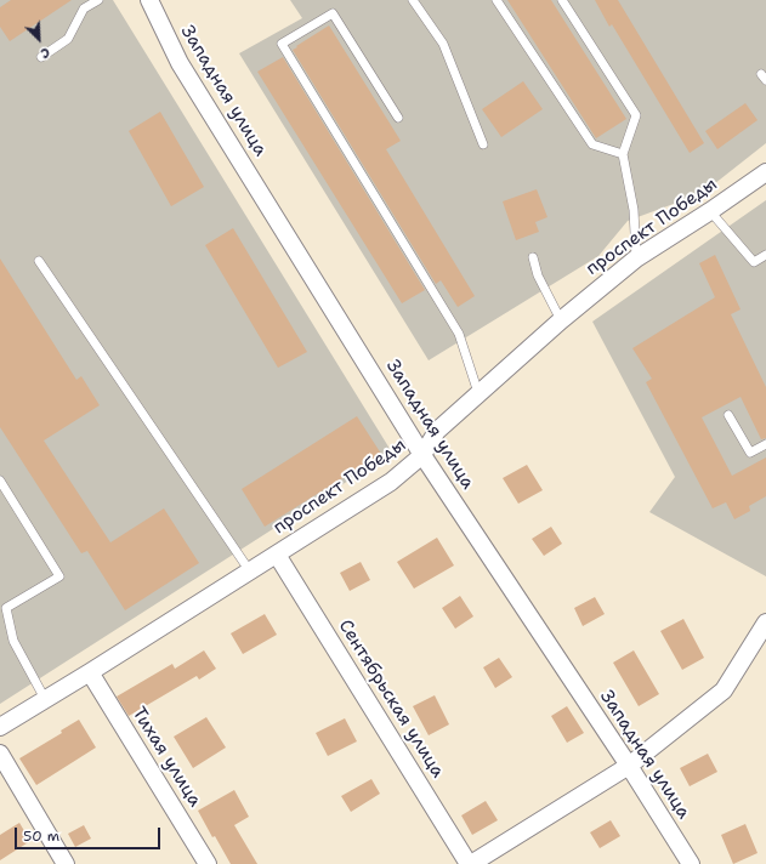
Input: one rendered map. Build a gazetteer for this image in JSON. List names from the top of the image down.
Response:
{
  "streets": {
    "street": [
      "Западная улица",
      "проспект Победы",
      "Сентябрьская улица",
      "Тихая улица"
    ]
  },
  "crossings": [
    ["Западная улица", "проспект Победы"],
    ["проспект Победы", "Сентябрьская улица"],
    ["проспект Победы", "Тихая улица"]
  ],
  "scale_bar": "50 m",
  "north": "bottom right"
}
